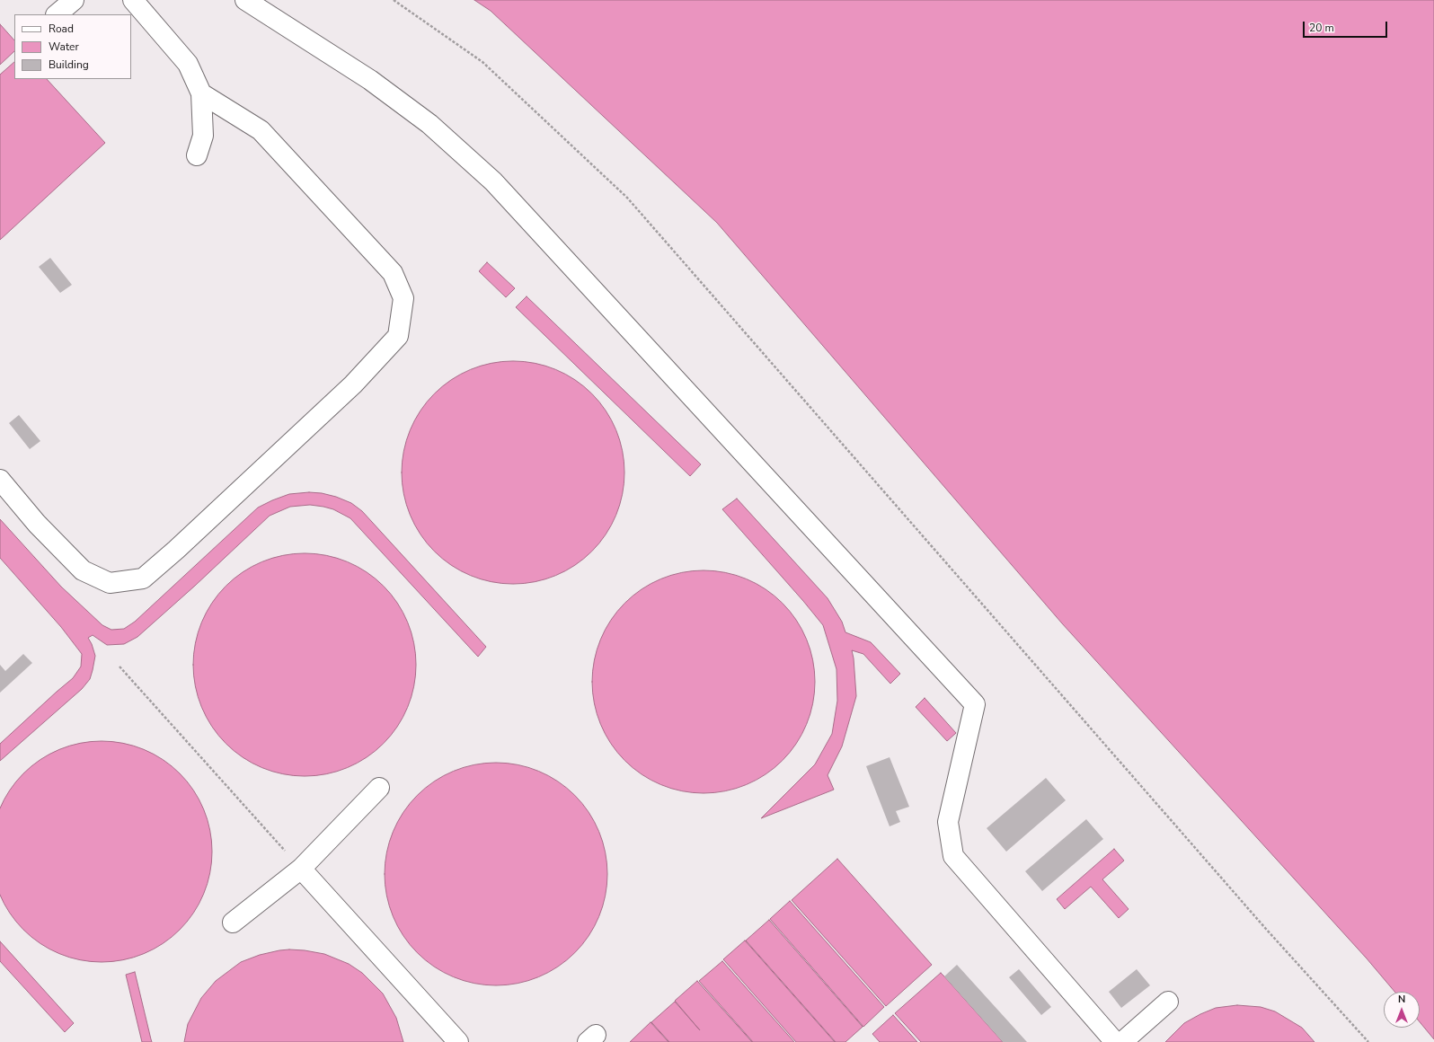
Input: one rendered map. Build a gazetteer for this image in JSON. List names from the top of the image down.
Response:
{
  "legend": ["Road", "Water", "Building"],
  "scale_bar": "20 m",
  "north": "top"
}
